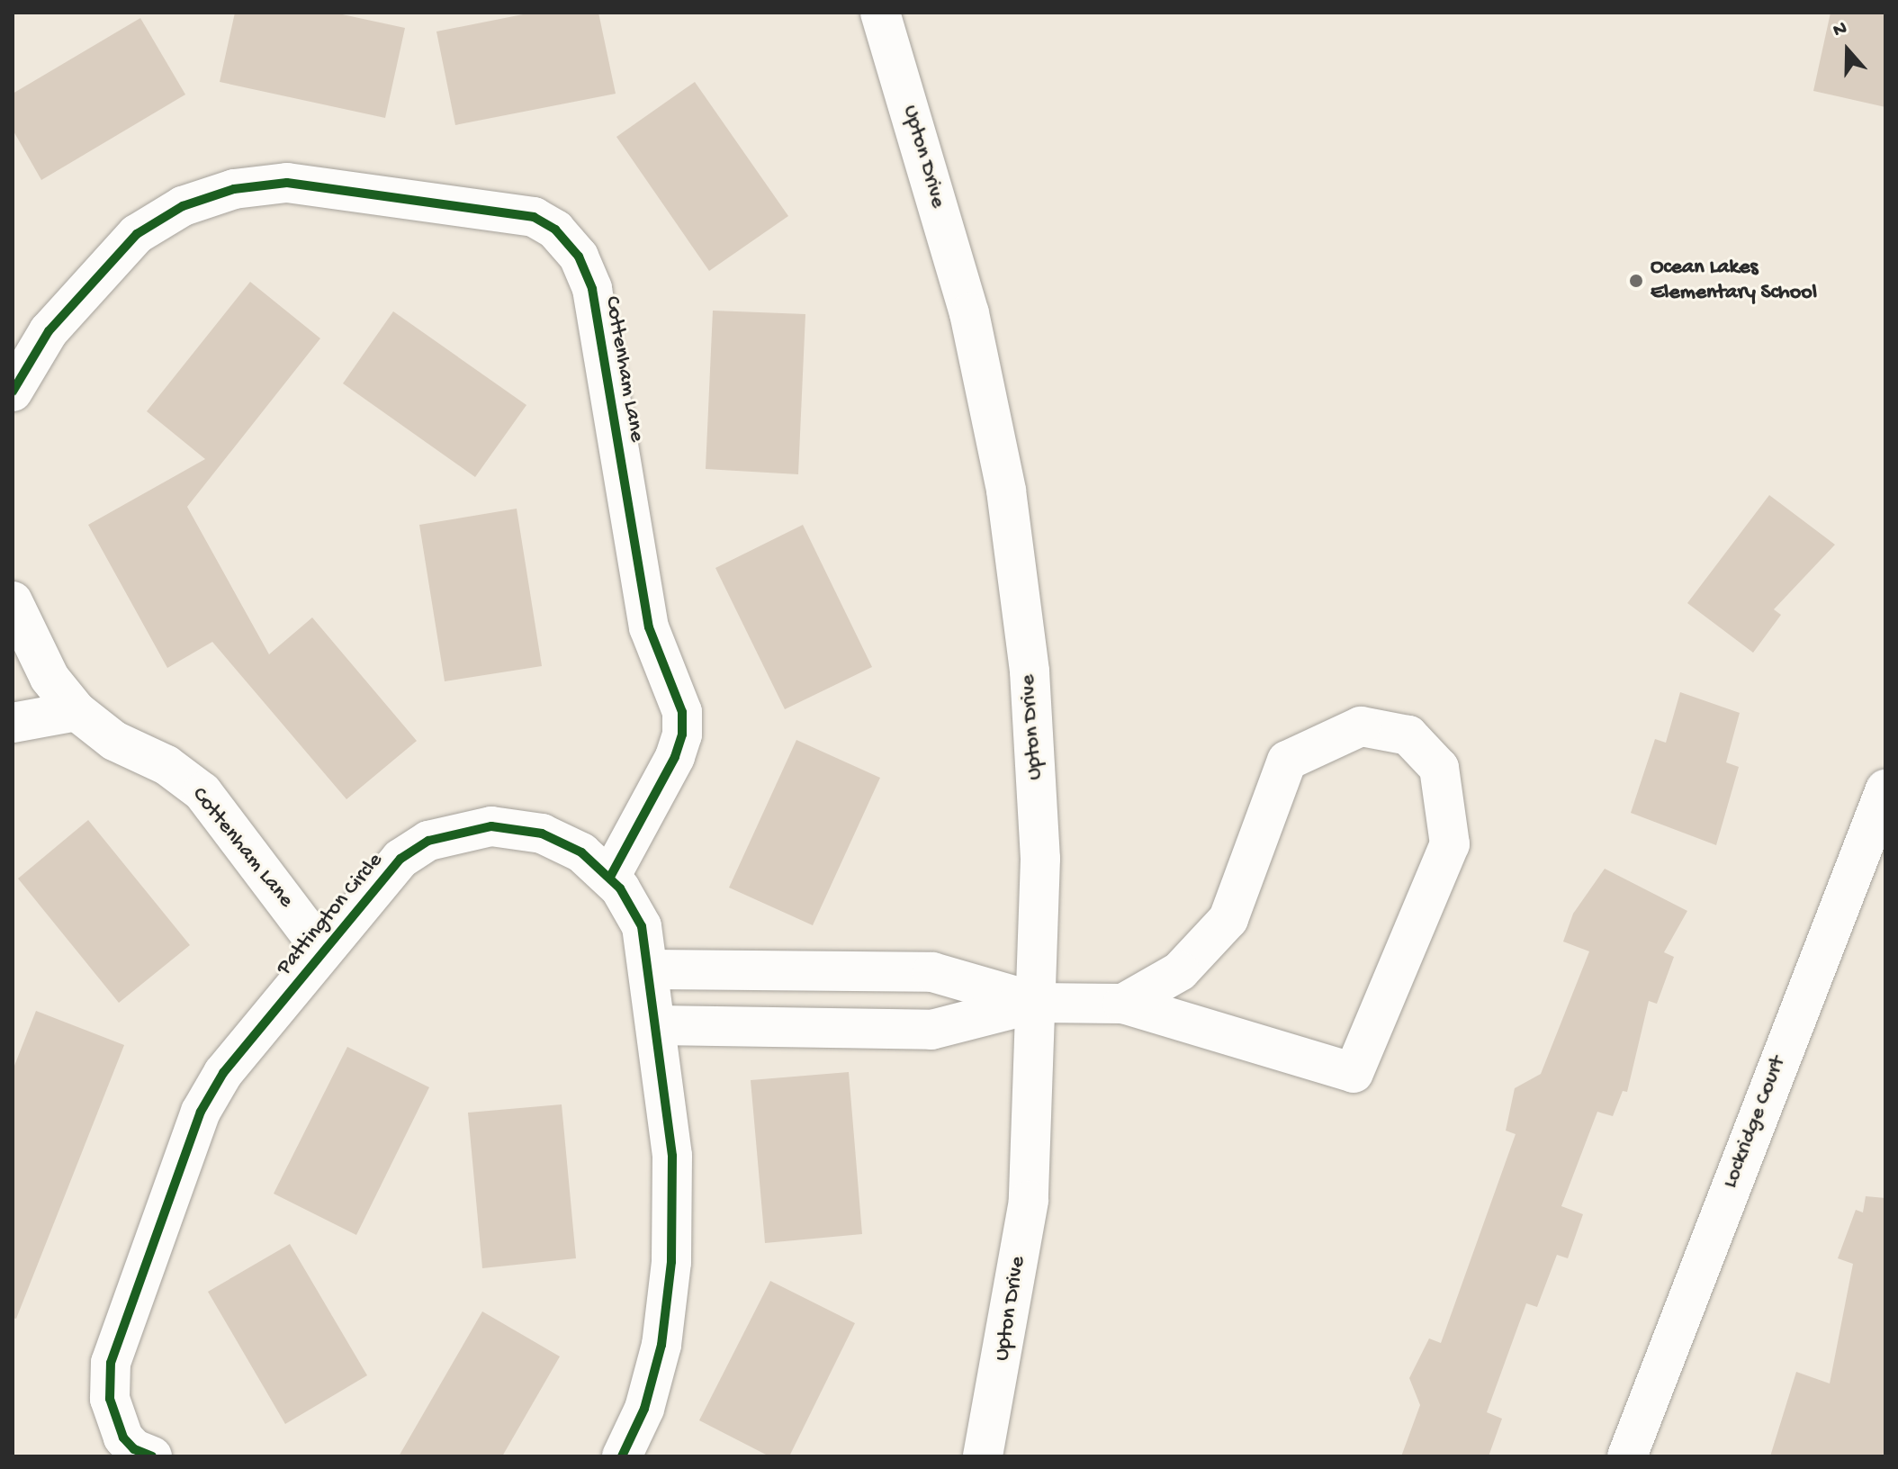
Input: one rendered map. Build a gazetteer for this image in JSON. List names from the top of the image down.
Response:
{
  "streets": {
    "street": [
      "Upton Drive",
      "Cottenham Lane",
      "Pattington Circle",
      "Lockridge Court"
    ]
  },
  "crossings": [
    ["Cottenham Lane", "Pattington Circle"]
  ],
  "places": ["Ocean Lakes Elementary School"],
  "north": "top"
}
